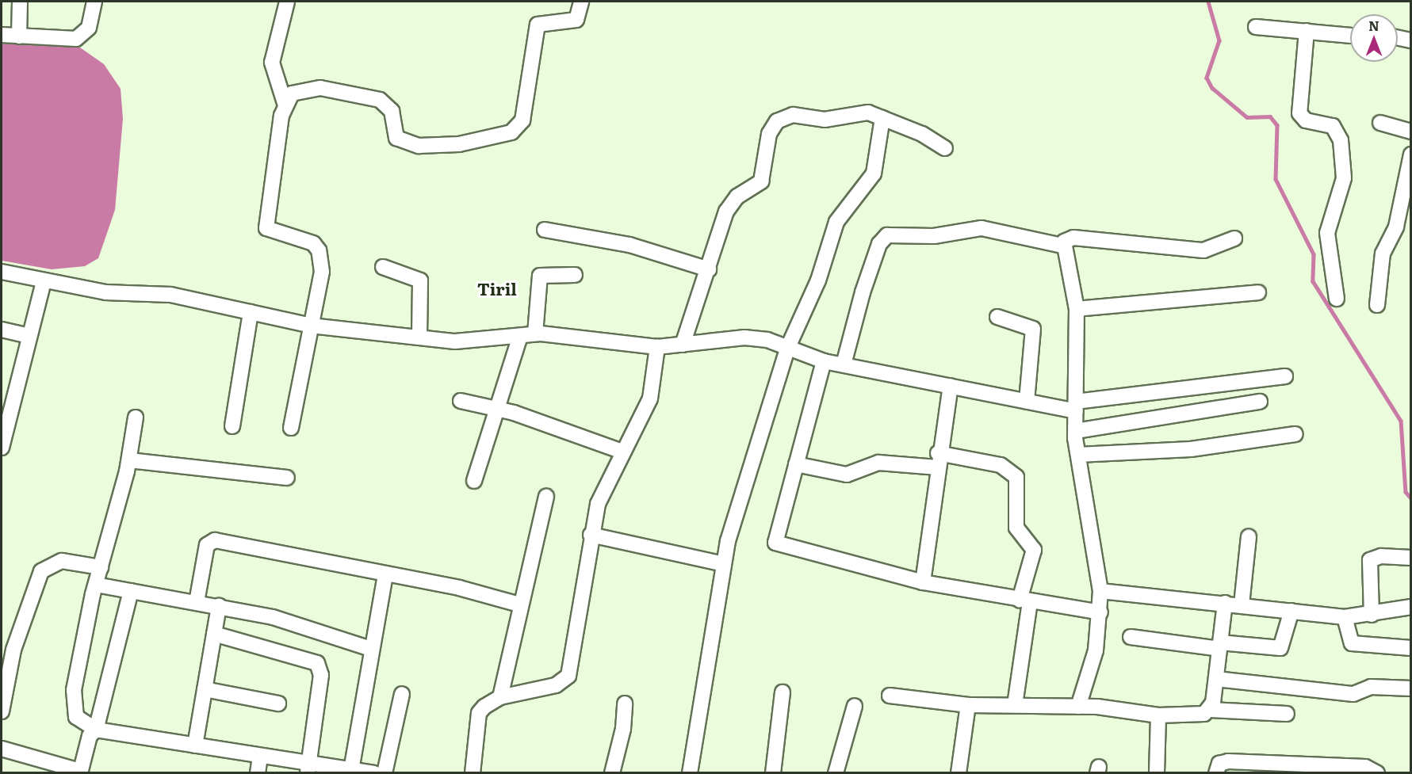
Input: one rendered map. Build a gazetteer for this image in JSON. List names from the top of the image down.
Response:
{
  "districts": ["Tiril"],
  "north": "top"
}
